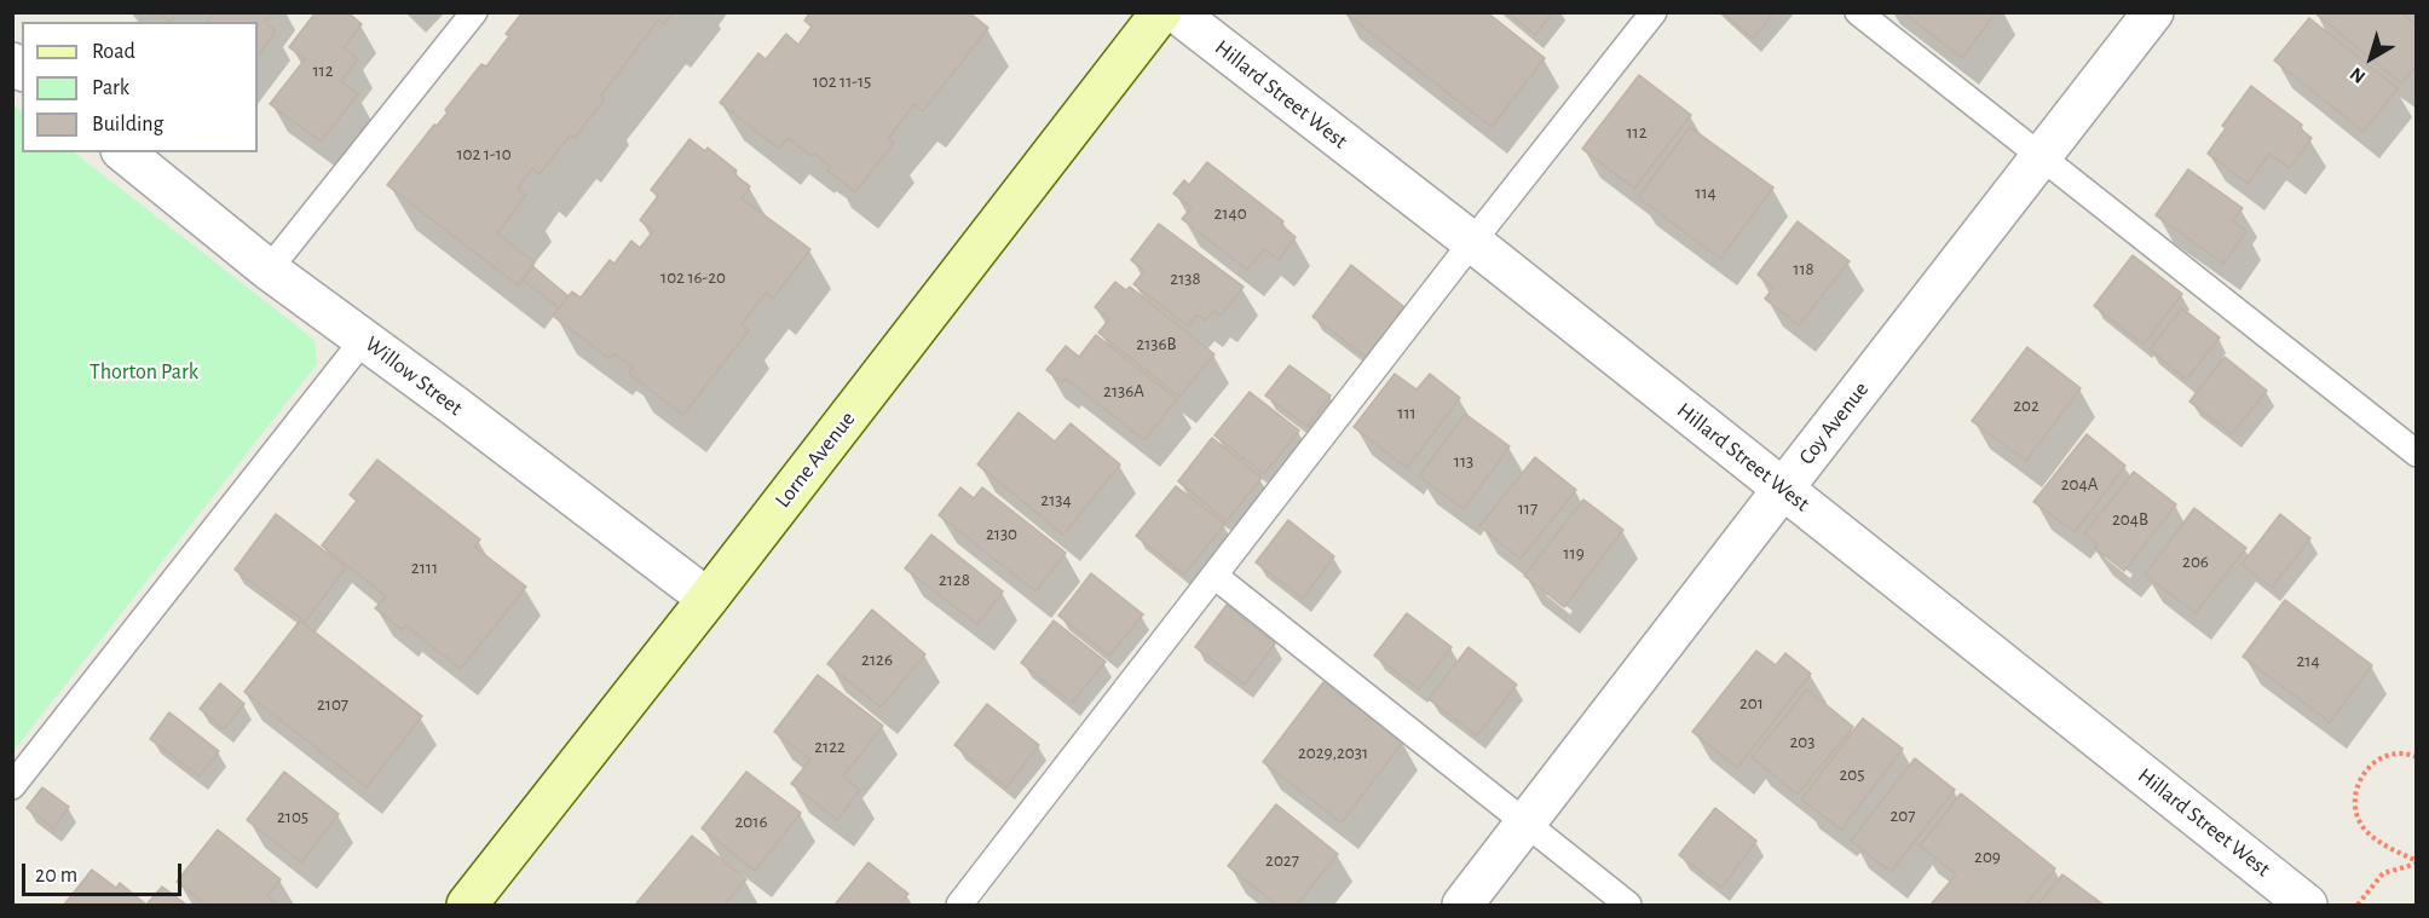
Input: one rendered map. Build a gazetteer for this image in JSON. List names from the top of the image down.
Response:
{
  "streets": {
    "main road": ["Lorne Avenue"],
    "street": ["Hillard Street West", "Willow Street", "Coy Avenue"]
  },
  "crossings": [
    ["Hillard Street West", "Coy Avenue"],
    ["Willow Street", "Lorne Avenue"]
  ],
  "parks": ["Thorton Park"],
  "house_numbers": [
    "112",
    "102 11-15",
    "112",
    "102 1-10",
    "114",
    "2140",
    "118",
    "102 16-20",
    "2138",
    "2136B",
    "2136A",
    "202",
    "111",
    "113",
    "204A",
    "2134",
    "117",
    "204B",
    "2130",
    "119",
    "206",
    "2111",
    "2128",
    "2126",
    "214",
    "201",
    "2107",
    "203",
    "2122",
    "2029,2031",
    "205",
    "207",
    "2105",
    "2016",
    "209",
    "2027"
  ],
  "legend": ["Road", "Park", "Building"],
  "scale_bar": "20 m",
  "north": "bottom left"
}
